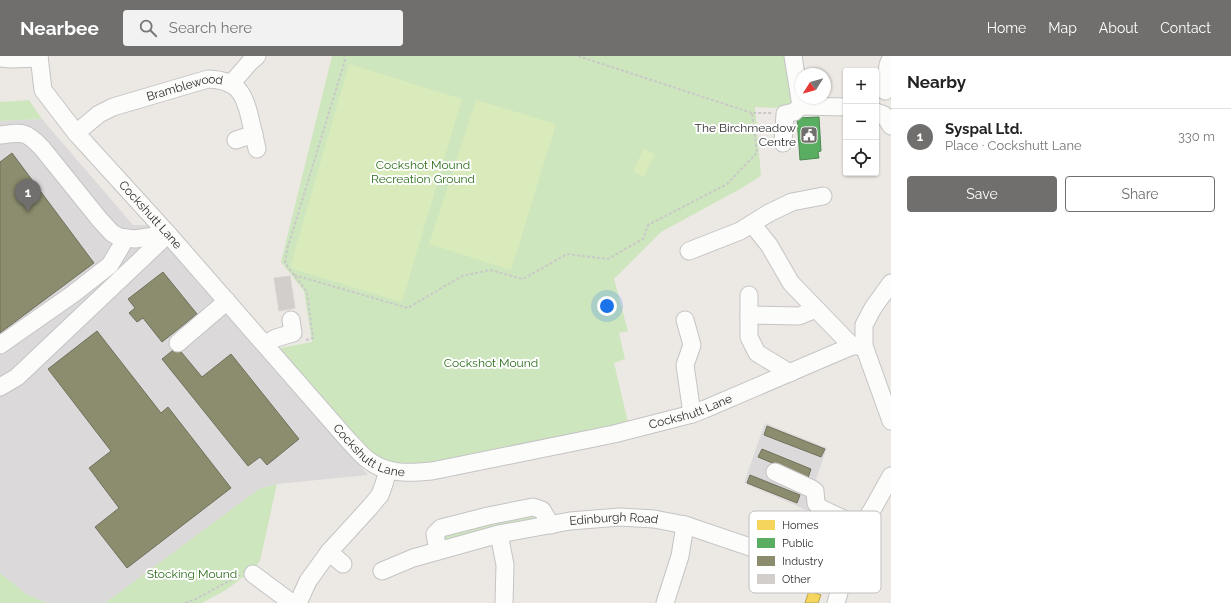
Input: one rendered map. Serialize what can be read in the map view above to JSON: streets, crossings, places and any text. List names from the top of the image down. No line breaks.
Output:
{"streets":{"street":["Bramblewood","Cockshutt Lane","Edinburgh Road"]},"crossings":[["Bramblewood","Cockshutt Lane"]],"parks":["Cockshot Mound Recreation Ground","Cockshot Mound","Stocking Mound"],"places":{"public building":["The Birchmeadow Centre"]},"legend":["Homes","Public","Industry","Other"],"north":"bottom left","page":{"header":"Nearbee","search":"Search here","nav":["Home","Map","About","Contact"],"heading":"Nearby","map_buttons":["+","−"],"list":[{"mark":"1","name":"Syspal Ltd.","note":"Place · Cockshutt Lane","value":"330 m"}],"buttons":["Save","Share"],"pins":"1"}}
